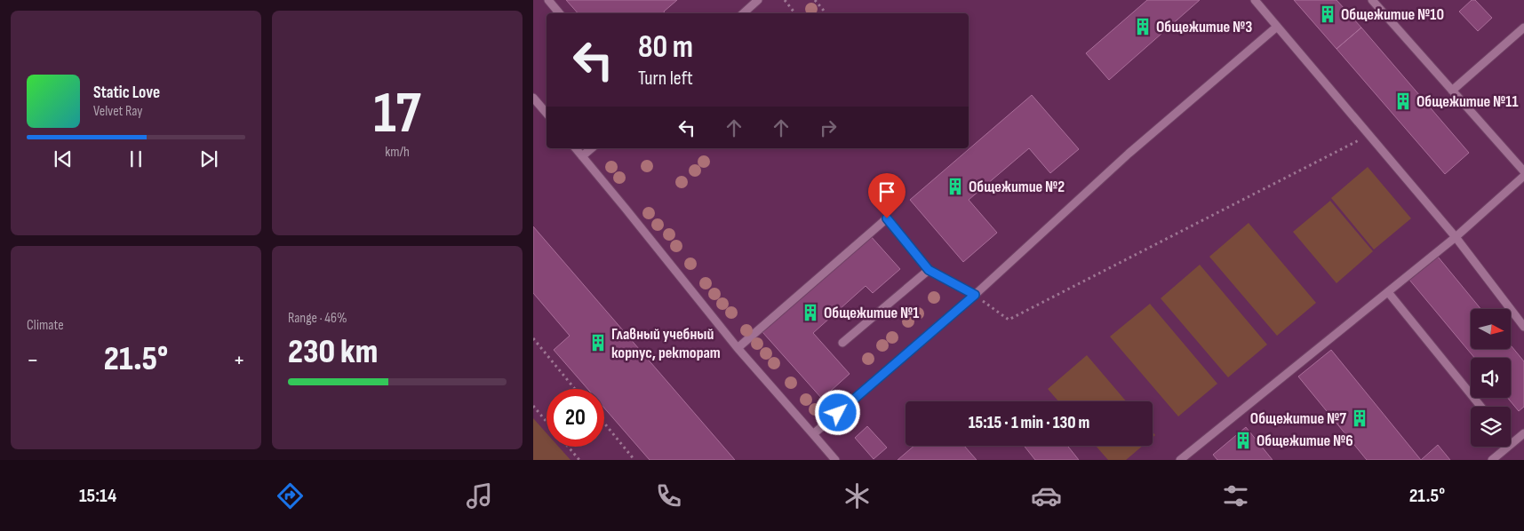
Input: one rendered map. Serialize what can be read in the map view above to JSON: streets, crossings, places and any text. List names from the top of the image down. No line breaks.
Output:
{"places":{"building":["Общежитие №10","Общежитие №3","Общежитие №11","Общежитие №2","Общежитие №1","Главный учебный корпус, ректорат","Общежитие №7","Общежитие №6"]},"north":"right","page":{"tile":[["17","km/h"],"Climate",["Range · 46%","230 km"]],"turn":["80 m","Turn left"],"song":["Static Love","Velvet Ray"],"heat":["−","21.5°","+"],"limit":"20","trip":"15:15 · 1 min · 130 m","tabs":["15:14","21.5°"]}}
